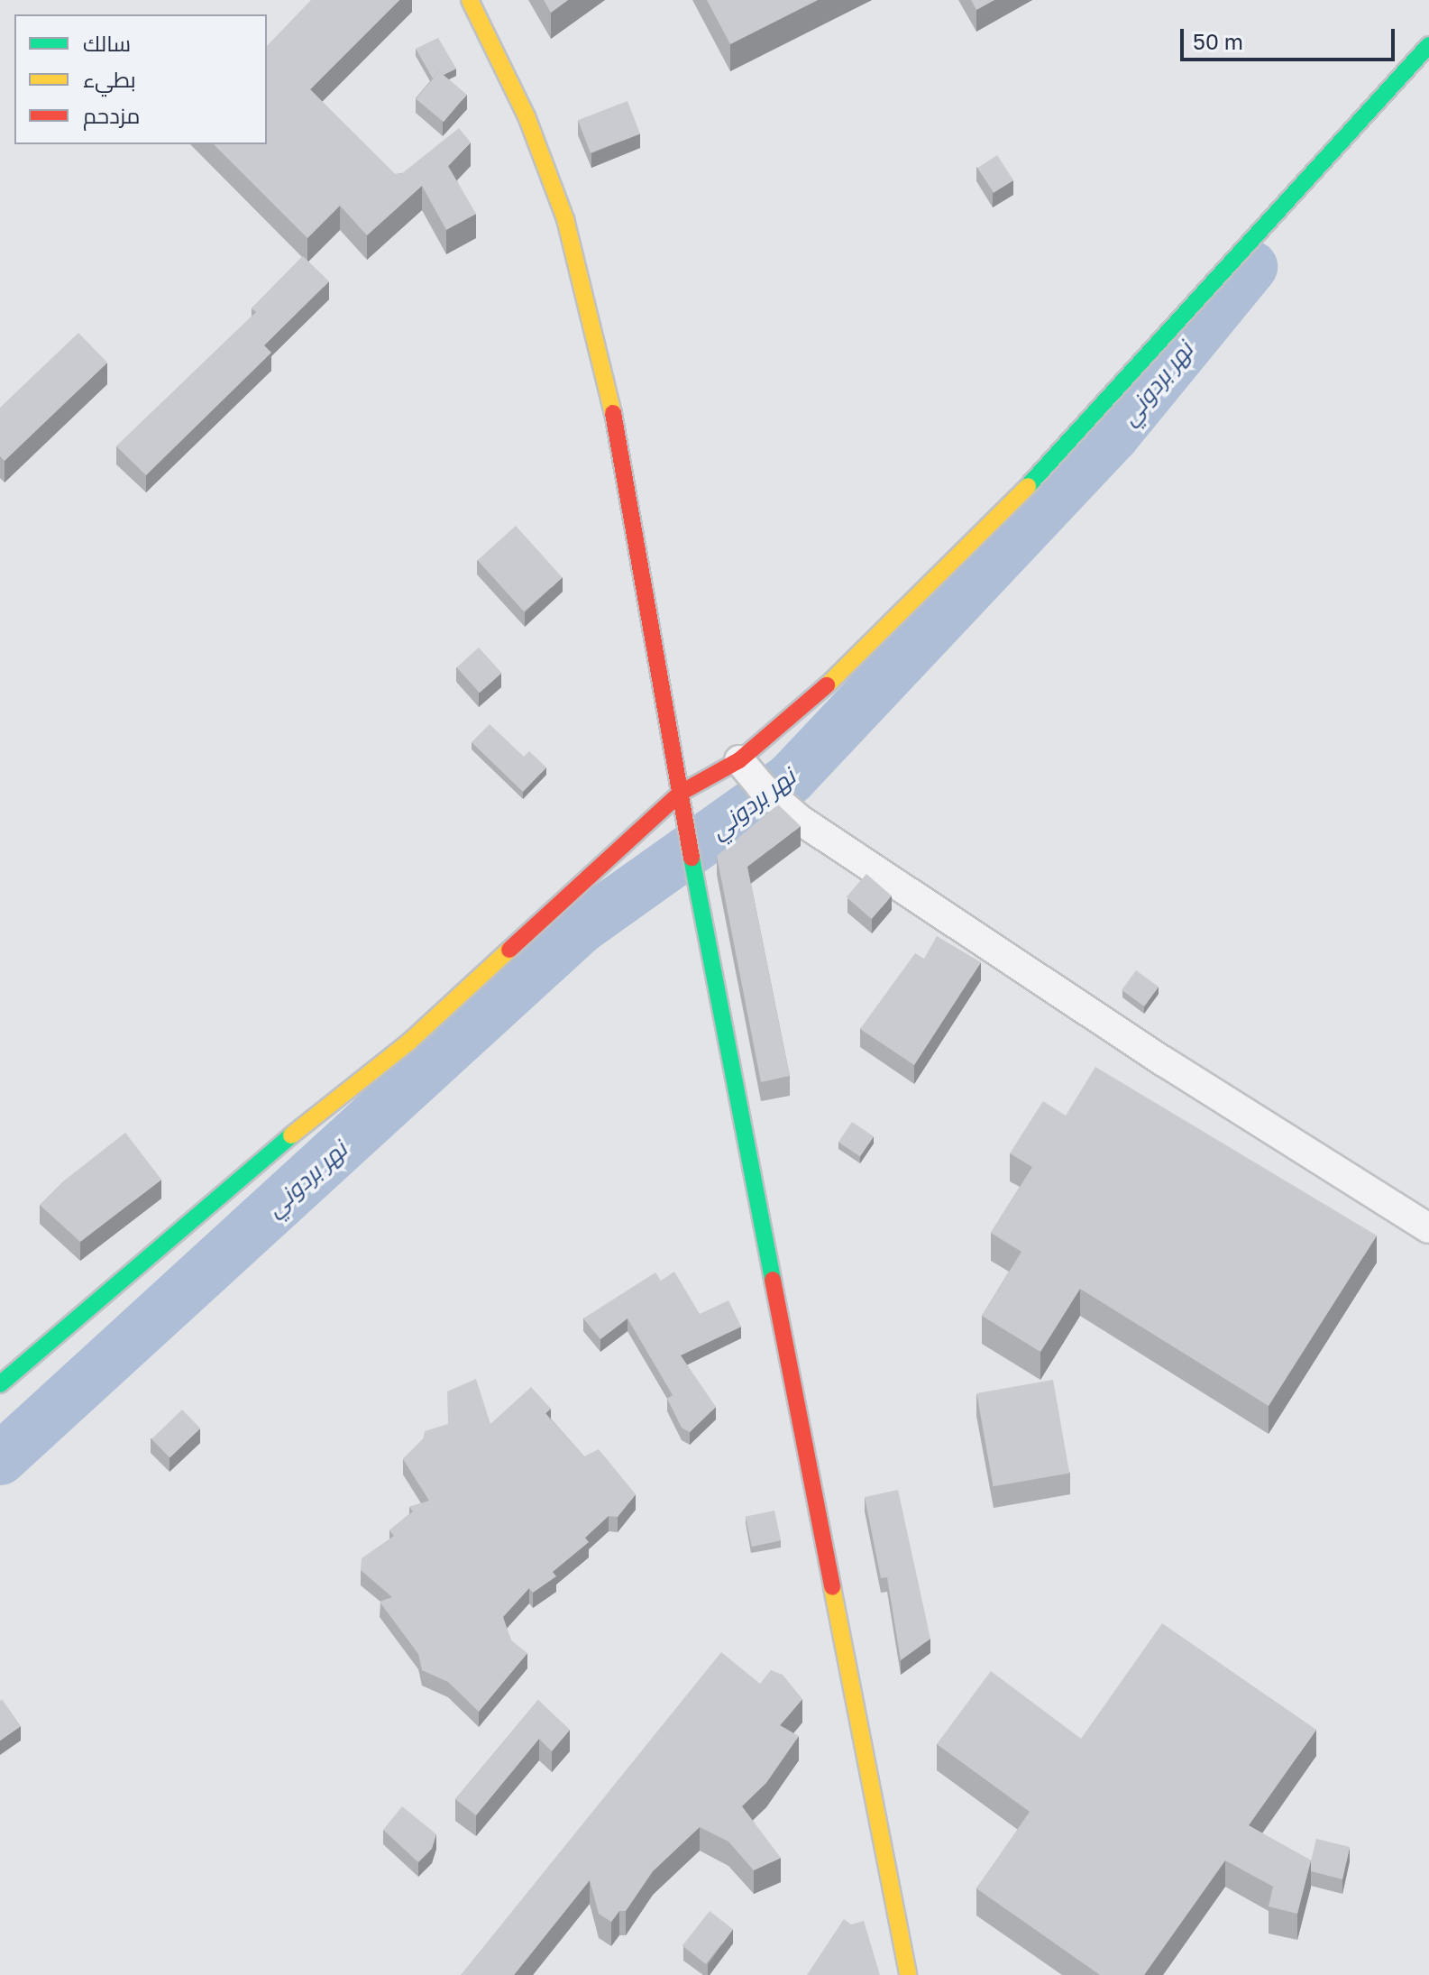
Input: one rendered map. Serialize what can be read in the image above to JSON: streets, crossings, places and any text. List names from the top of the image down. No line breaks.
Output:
{"water":["نهر بردوني"],"legend":["سالك","بطيء","مزدحم"],"scale_bar":"50 m"}
